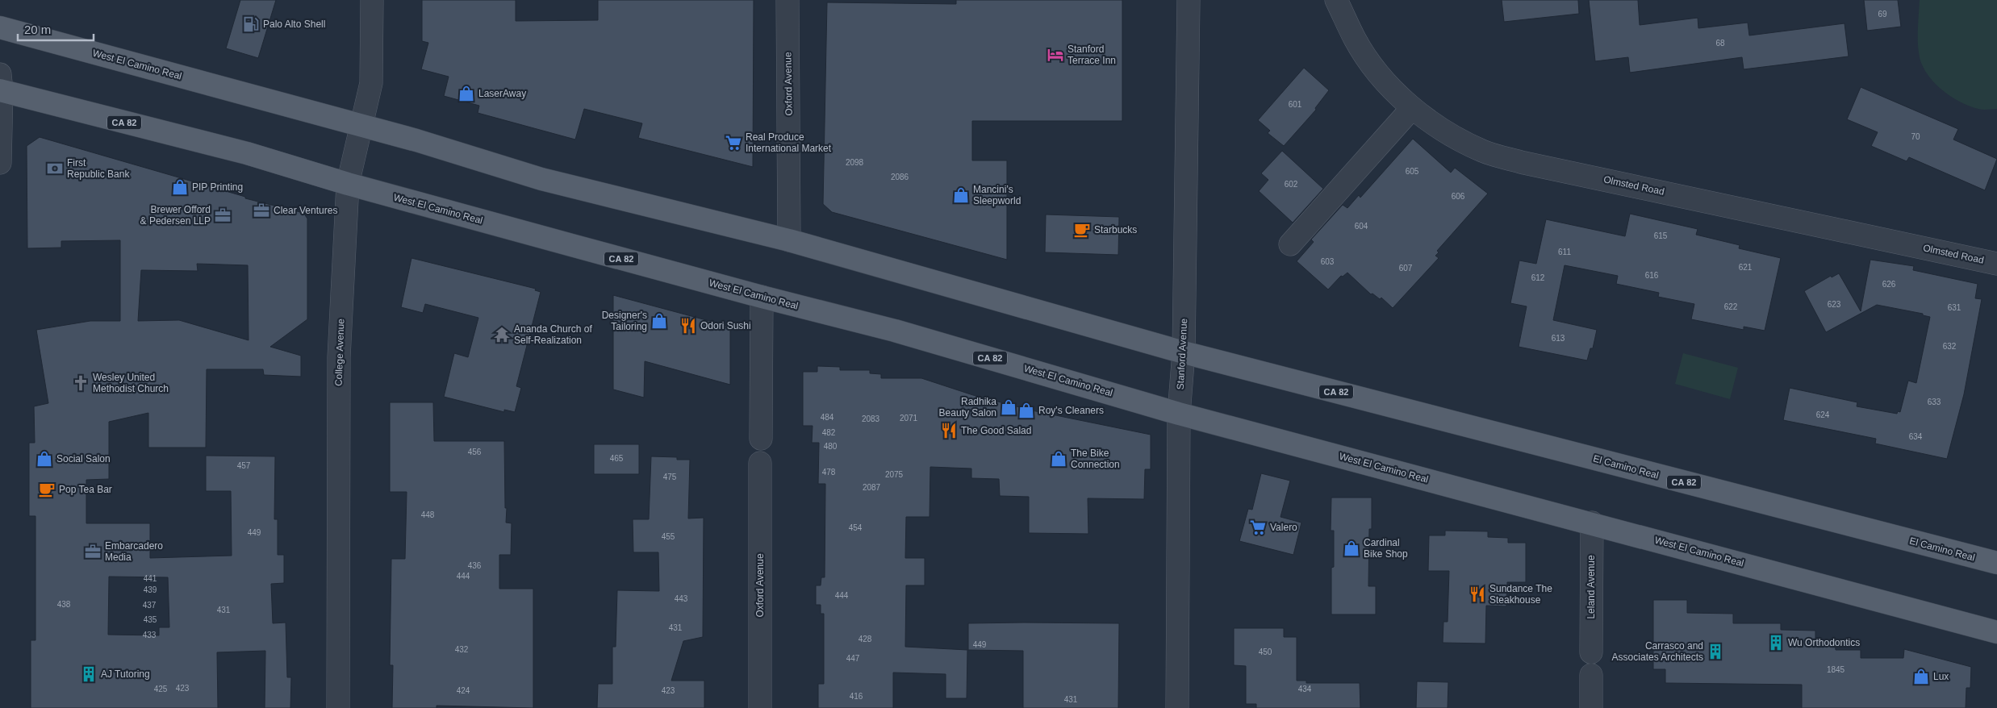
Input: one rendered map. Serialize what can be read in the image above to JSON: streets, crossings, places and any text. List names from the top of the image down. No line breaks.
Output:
{"streets":{"main road":["West El Camino Real","CA 82","El Camino Real"],"street":["Oxford Avenue","Olmsted Road","College Avenue","Stanford Avenue","Leland Avenue"]},"crossings":[["West El Camino Real","Oxford Avenue"],["West El Camino Real","College Avenue"],["West El Camino Real","Stanford Avenue"],["West El Camino Real","El Camino Real"],["West El Camino Real","Leland Avenue"]],"places":{"fuel station":["Palo Alto Shell"],"hotel":["Stanford Terrace Inn"],"shop":["LaserAway","PIP Printing","Mancini’s Sleepworld","Designer's Tailoring","Radhika Beauty Salon","Roy's Cleaners","Social Salon","The Bike Connection","Cardinal Bike Shop","Lux"],"supermarket":["Real Produce International Market","Valero"],"bank":["First Republic Bank"],"office":["Clear Ventures","Brewer Offord & Pedersen LLP","Embarcadero Media"],"cafe":["Starbucks","Pop Tea Bar"],"restaurant":["Odori Sushi","The Good Salad","Sundance The Steakhouse"],"temple":["Ananda Church of Self-Realization"],"church":["Wesley United Methodist Church"],"building":["Wu Orthodontics","Carrasco and Associates Architects","AJ Tutoring"]},"house_numbers":["69","68","601","70","2098","605","2086","602","606","604","615","611","603","621","607","616","612","626","623","622","631","613","632","633","624","484","2071","2083","482","634","480","456","465","457","478","2075","475","2087","448","454","449","455","436","444","441","439","444","443","438","437","431","435","431","433","428","449","432","450","447","1845","423","425","434","424","423","416","431"],"scale_bar":"20 m"}
